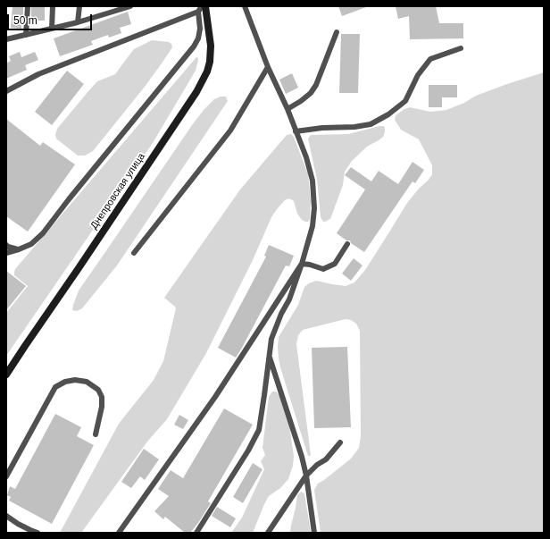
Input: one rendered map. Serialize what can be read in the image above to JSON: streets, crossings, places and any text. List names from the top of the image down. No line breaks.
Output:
{"streets":{"main road":["Днепровская улица"]},"scale_bar":"50 m"}
